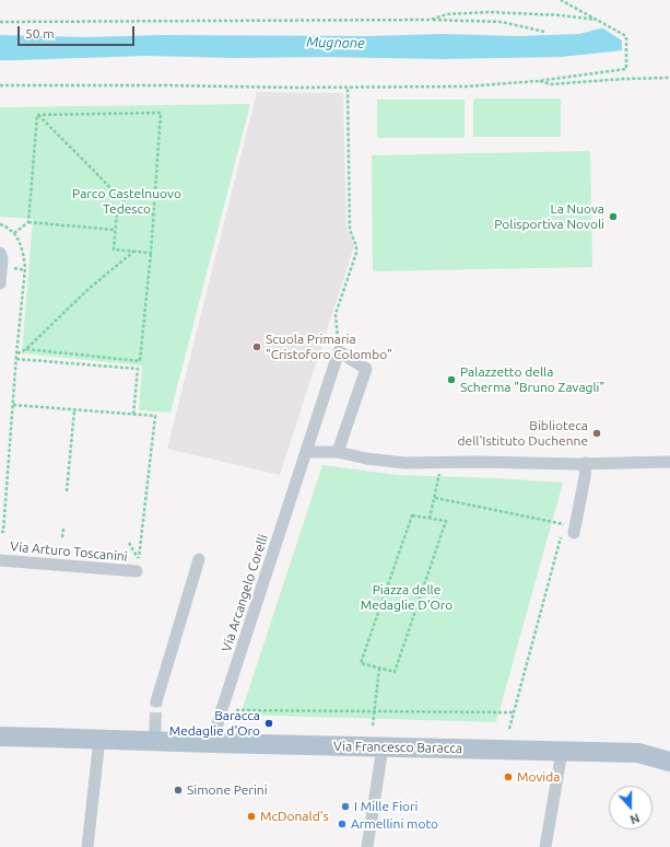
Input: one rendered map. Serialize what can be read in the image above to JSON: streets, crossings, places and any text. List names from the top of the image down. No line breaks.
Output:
{"streets":{"main road":["Via Francesco Baracca"],"street":["Via Arturo Toscanini","Via Arcangelo Corelli"]},"crossings":[["Via Arcangelo Corelli","Via Francesco Baracca"]],"water":["Mugnone"],"parks":["Parco Castelnuovo Tedesco","Piazza delle Medaglie D'Oro"],"places":["La Nuova Polisportiva Novoli","Scuola Primaria \"Cristoforo Colombo\"","Palazzetto della Scherma \"Bruno Zavagli\"","Biblioteca dell'Istituto Duchenne","Baracca Medaglie d'Oro","Movida","Simone Perini","I Mille Fiori","McDonald's","Armellini moto"],"scale_bar":"50 m","north":"bottom"}
